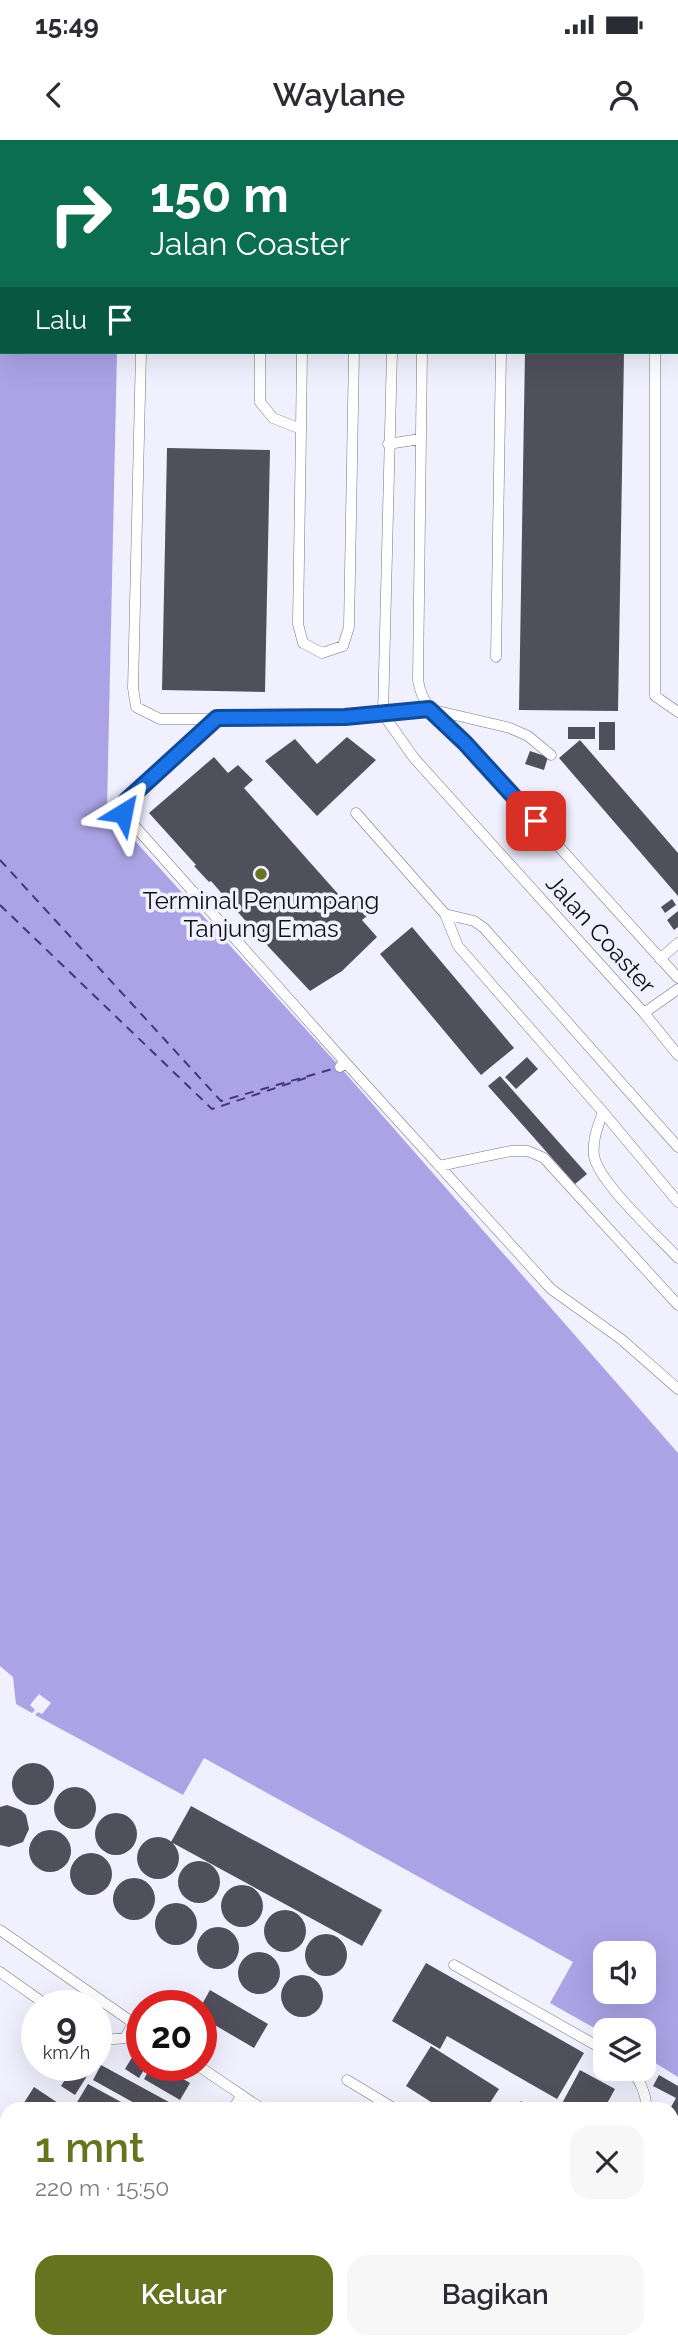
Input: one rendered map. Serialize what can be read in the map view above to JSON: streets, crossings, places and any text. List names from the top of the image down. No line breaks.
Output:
{"streets":{"lane":["Jalan Coaster"]},"places":["Terminal Penumpang Tanjung Emas"],"page":{"status":"15:49","header":"Waylane","turn":["150 m","Jalan Coaster"],"then":"Lalu","speed":"9 km/h","limit":"20","heading":["1 mnt","220 m · 15:50"],"buttons":["Keluar","Bagikan"]}}
